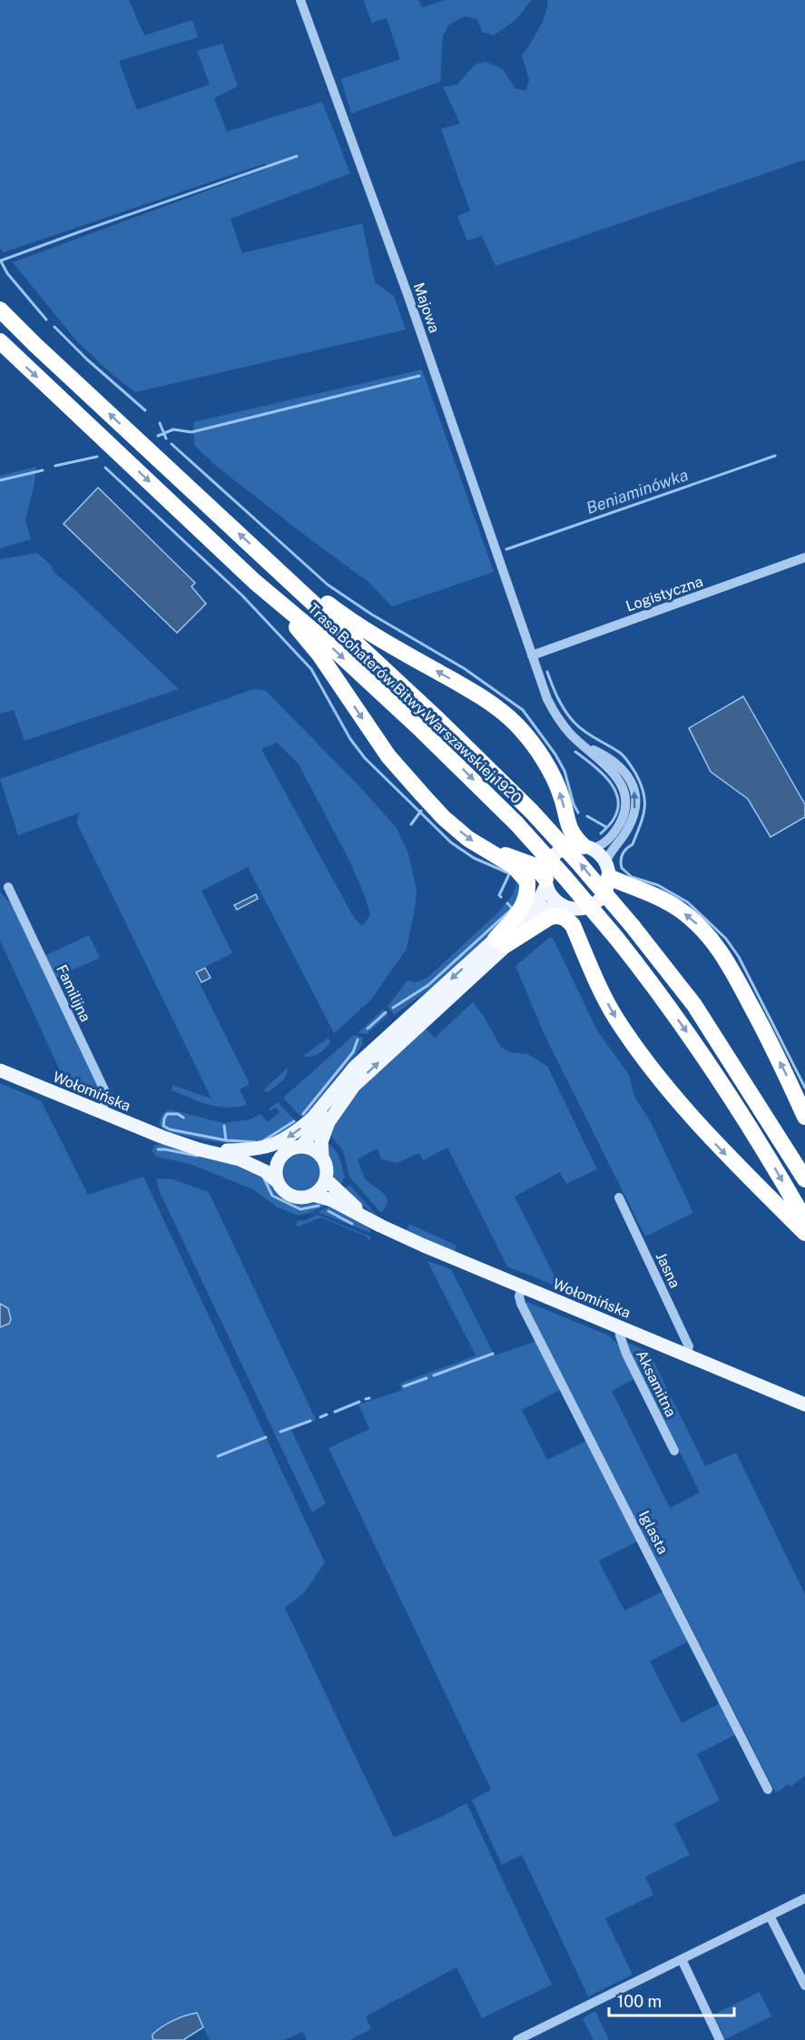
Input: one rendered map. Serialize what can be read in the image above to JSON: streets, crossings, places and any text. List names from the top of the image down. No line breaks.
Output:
{"streets":{"highway":["Trasa Bohaterów Bitwy Warszawskiej 1920"],"main road":["Wołomińska"],"street":["Majowa","Logistyczna","Familijna","Jasna","Aksamitna","Iglasta"]},"crossings":[["Majowa","Logistyczna"],["Familijna","Wołomińska"],["Wołomińska","Jasna"],["Wołomińska","Aksamitna"],["Wołomińska","Iglasta"]],"water":["Beniaminówka"],"scale_bar":"100 m"}
